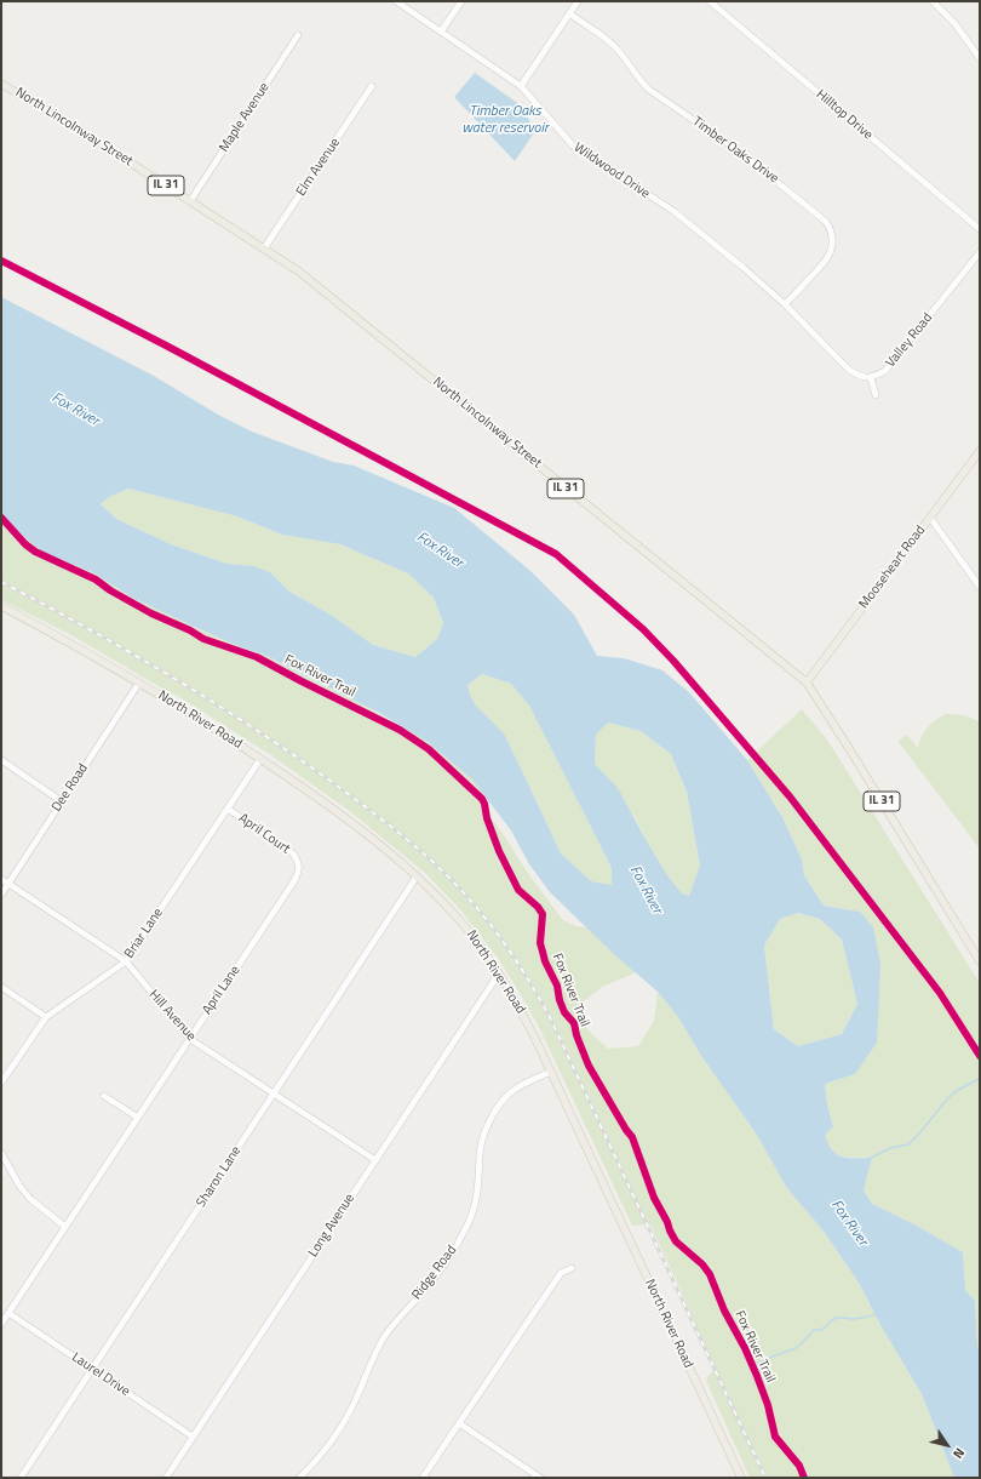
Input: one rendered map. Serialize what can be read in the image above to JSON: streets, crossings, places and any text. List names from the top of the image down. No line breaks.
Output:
{"streets":{"main road":["North Lincolnway Street","IL 31","Mooseheart Road","North River Road"],"street":["Hilltop Drive","Maple Avenue","Timber Oaks Drive","Elm Avenue","Wildwood Drive","Valley Road","Dee Road","April Court","Briar Lane","April Lane","Hill Avenue","Sharon Lane","Long Avenue","Ridge Road","Laurel Drive"],"cycle path":["Fox River Trail"]},"crossings":[["Maple Avenue","North Lincolnway Street"],["North Lincolnway Street","Elm Avenue"],["North Lincolnway Street","Mooseheart Road"],["Timber Oaks Drive","Wildwood Drive"],["Wildwood Drive","Valley Road"],["North River Road","Dee Road"],["North River Road","Briar Lane"],["North River Road","Sharon Lane"],["North River Road","Long Avenue"],["North River Road","Ridge Road"],["Dee Road","Hill Avenue"],["April Court","Briar Lane"],["April Court","April Lane"],["Briar Lane","Hill Avenue"],["April Lane","Hill Avenue"],["April Lane","Laurel Drive"],["Hill Avenue","Sharon Lane"],["Hill Avenue","Long Avenue"],["Sharon Lane","Laurel Drive"],["Long Avenue","Laurel Drive"]],"water":["Timber Oaks water reservoir","Fox River"],"north":"bottom right"}
